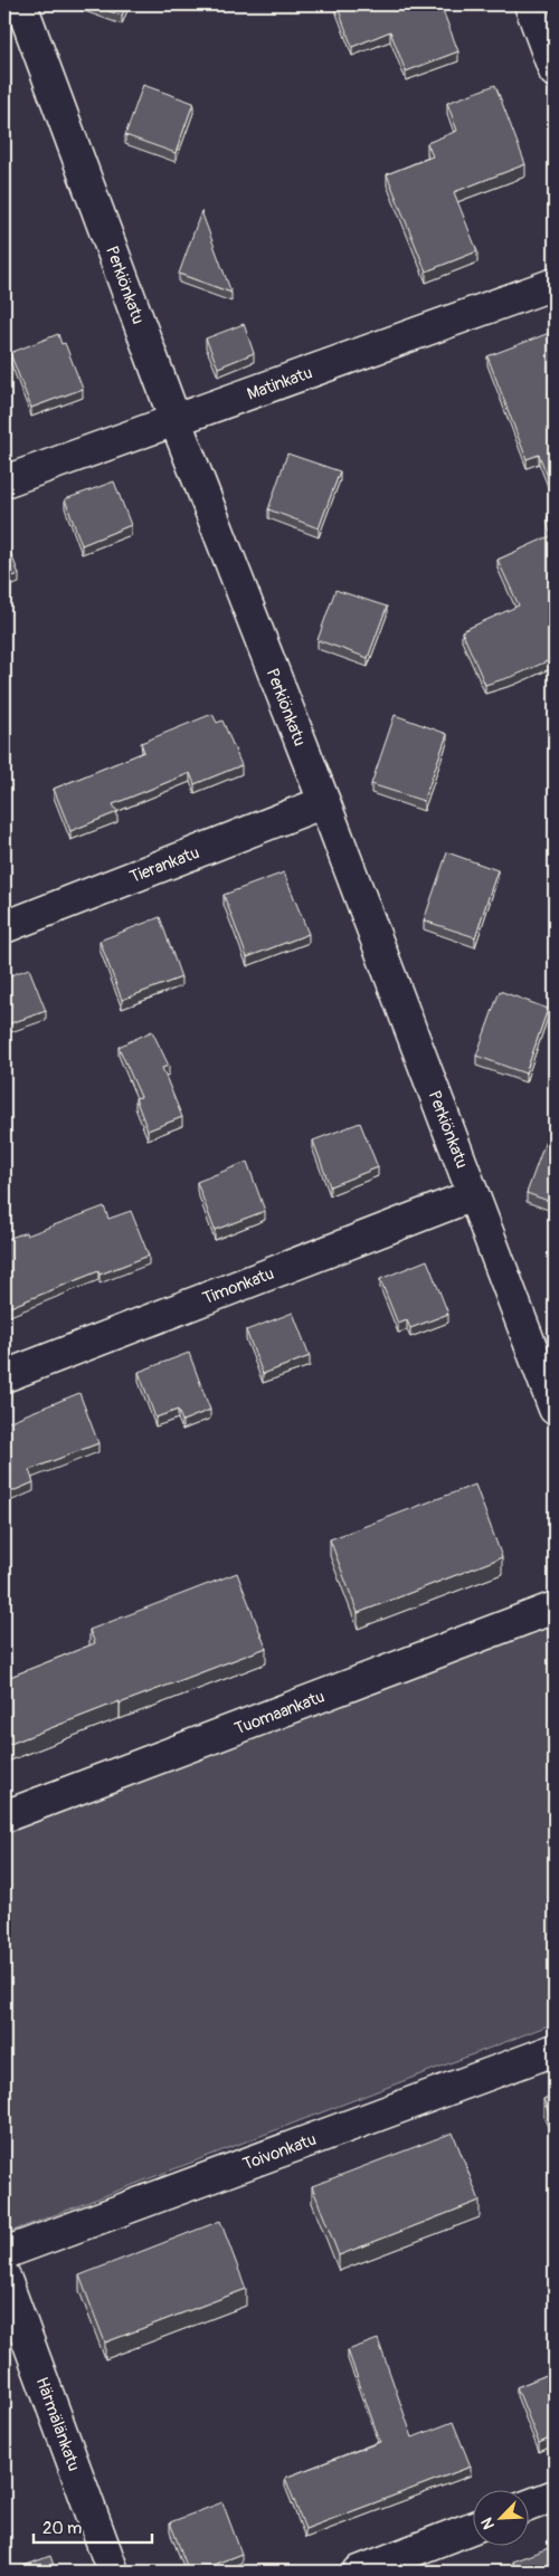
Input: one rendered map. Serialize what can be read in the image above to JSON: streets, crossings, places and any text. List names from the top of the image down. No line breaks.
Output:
{"streets":{"street":["Perkiönkatu","Matinkatu","Tierankatu","Timonkatu","Tuomaankatu","Toivonkatu","Härmälänkatu"]},"crossings":[["Perkiönkatu","Matinkatu"],["Perkiönkatu","Tierankatu"],["Perkiönkatu","Timonkatu"]],"scale_bar":"20 m","north":"bottom left"}
